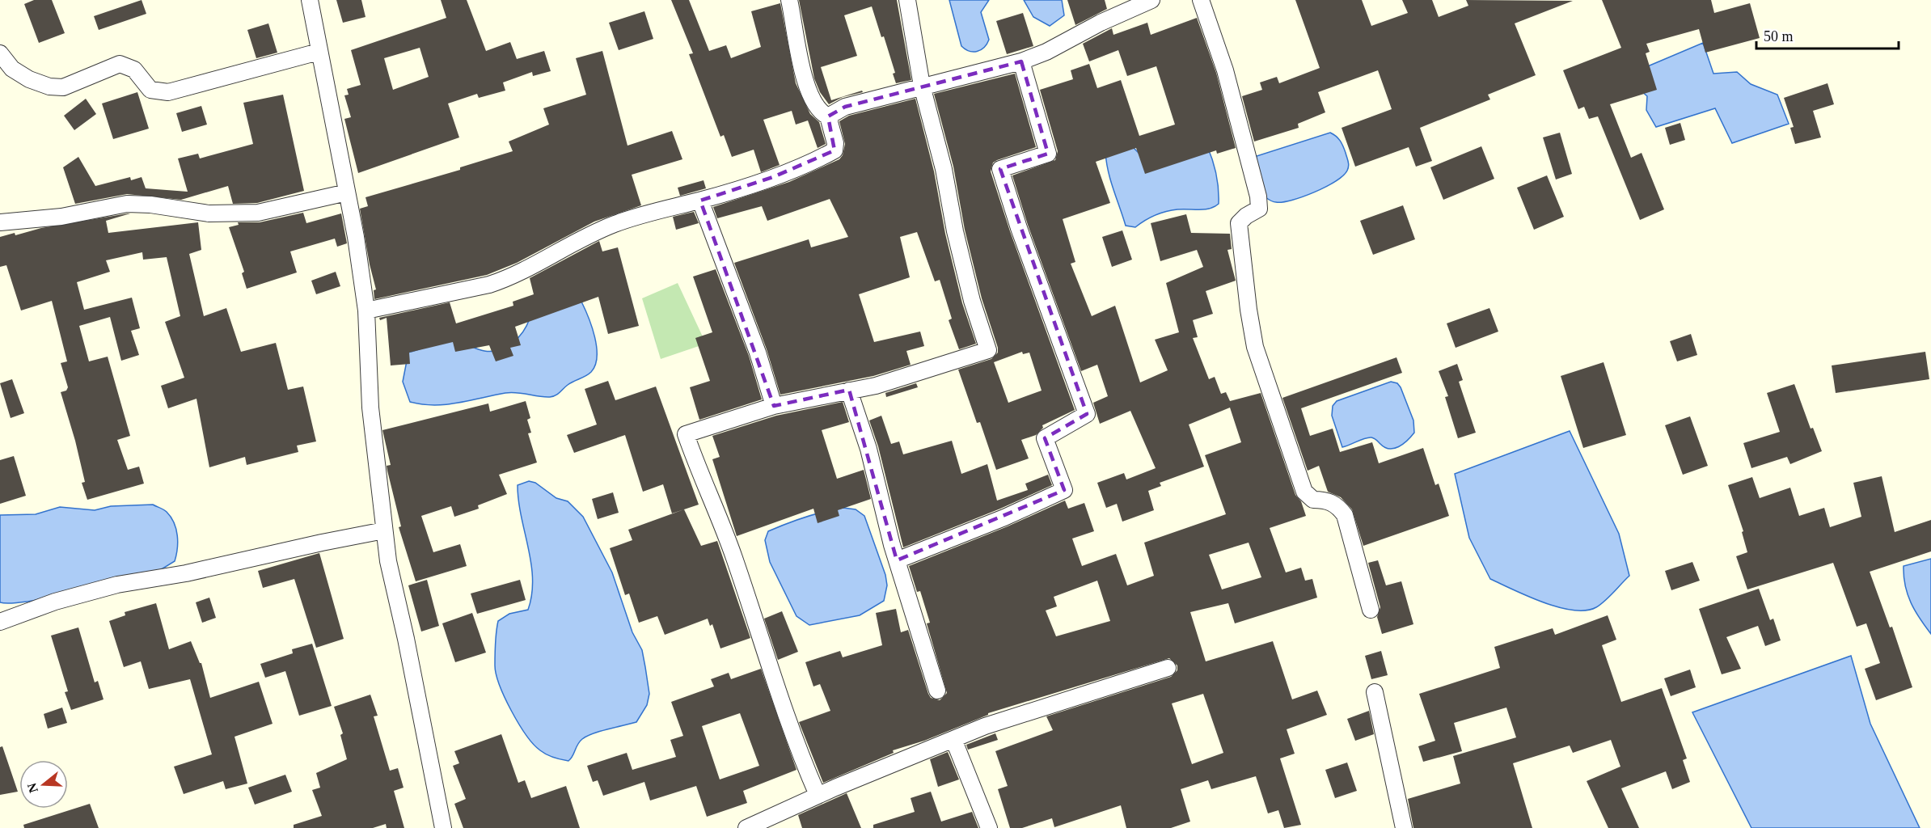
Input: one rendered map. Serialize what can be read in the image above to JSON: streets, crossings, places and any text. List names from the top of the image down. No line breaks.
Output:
{"scale_bar":"50 m","north":"left"}
